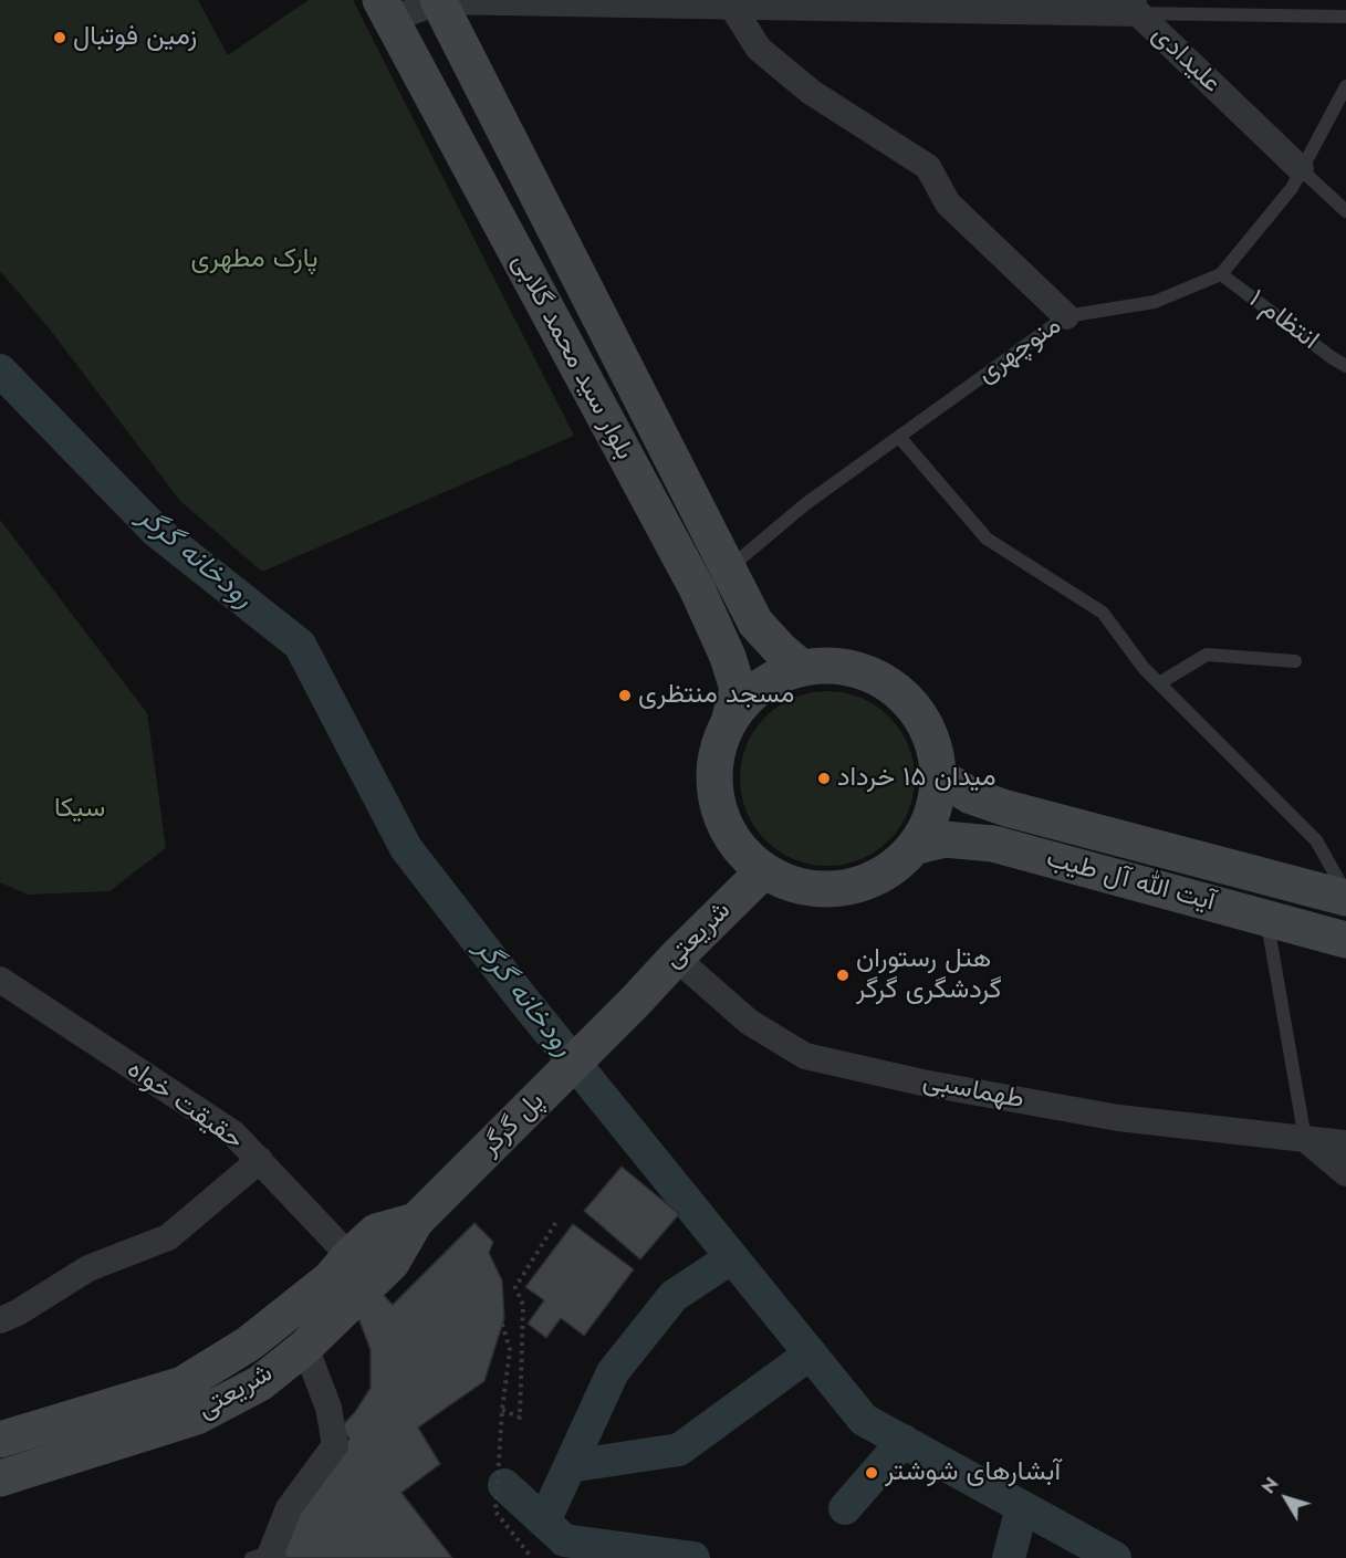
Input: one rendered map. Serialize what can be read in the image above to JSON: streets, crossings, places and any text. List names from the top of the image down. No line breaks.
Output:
{"streets":{"main road":["بلوار سید محمد گلابی","آیت الله آل طیب","شریعتی","پل گرگر"],"street":["علیدادی","طهماسبی","حقیقت خواه"],"lane":["انتظام ۱","منوچهری"]},"crossings":[["علیدادی","منوچهری"],["علیدادی","بلوار سید محمد گلابی"],["انتظام ۱","منوچهری"],["منوچهری","بلوار سید محمد گلابی"],["بلوار سید محمد گلابی","آیت الله آل طیب"],["بلوار سید محمد گلابی","شریعتی"],["آیت الله آل طیب","شریعتی"],["شریعتی","طهماسبی"],["شریعتی","حقیقت خواه"],["شریعتی","پل گرگر"]],"water":["رودخانه گرگر"],"parks":["پارک مطهری","سیکا"],"places":["زمین فوتبال","مسجد منتظری","میدان ۱۵ خرداد","هتل رستوران گردشگری گرگر","آبشارهای شوشتر"],"north":"top left"}
